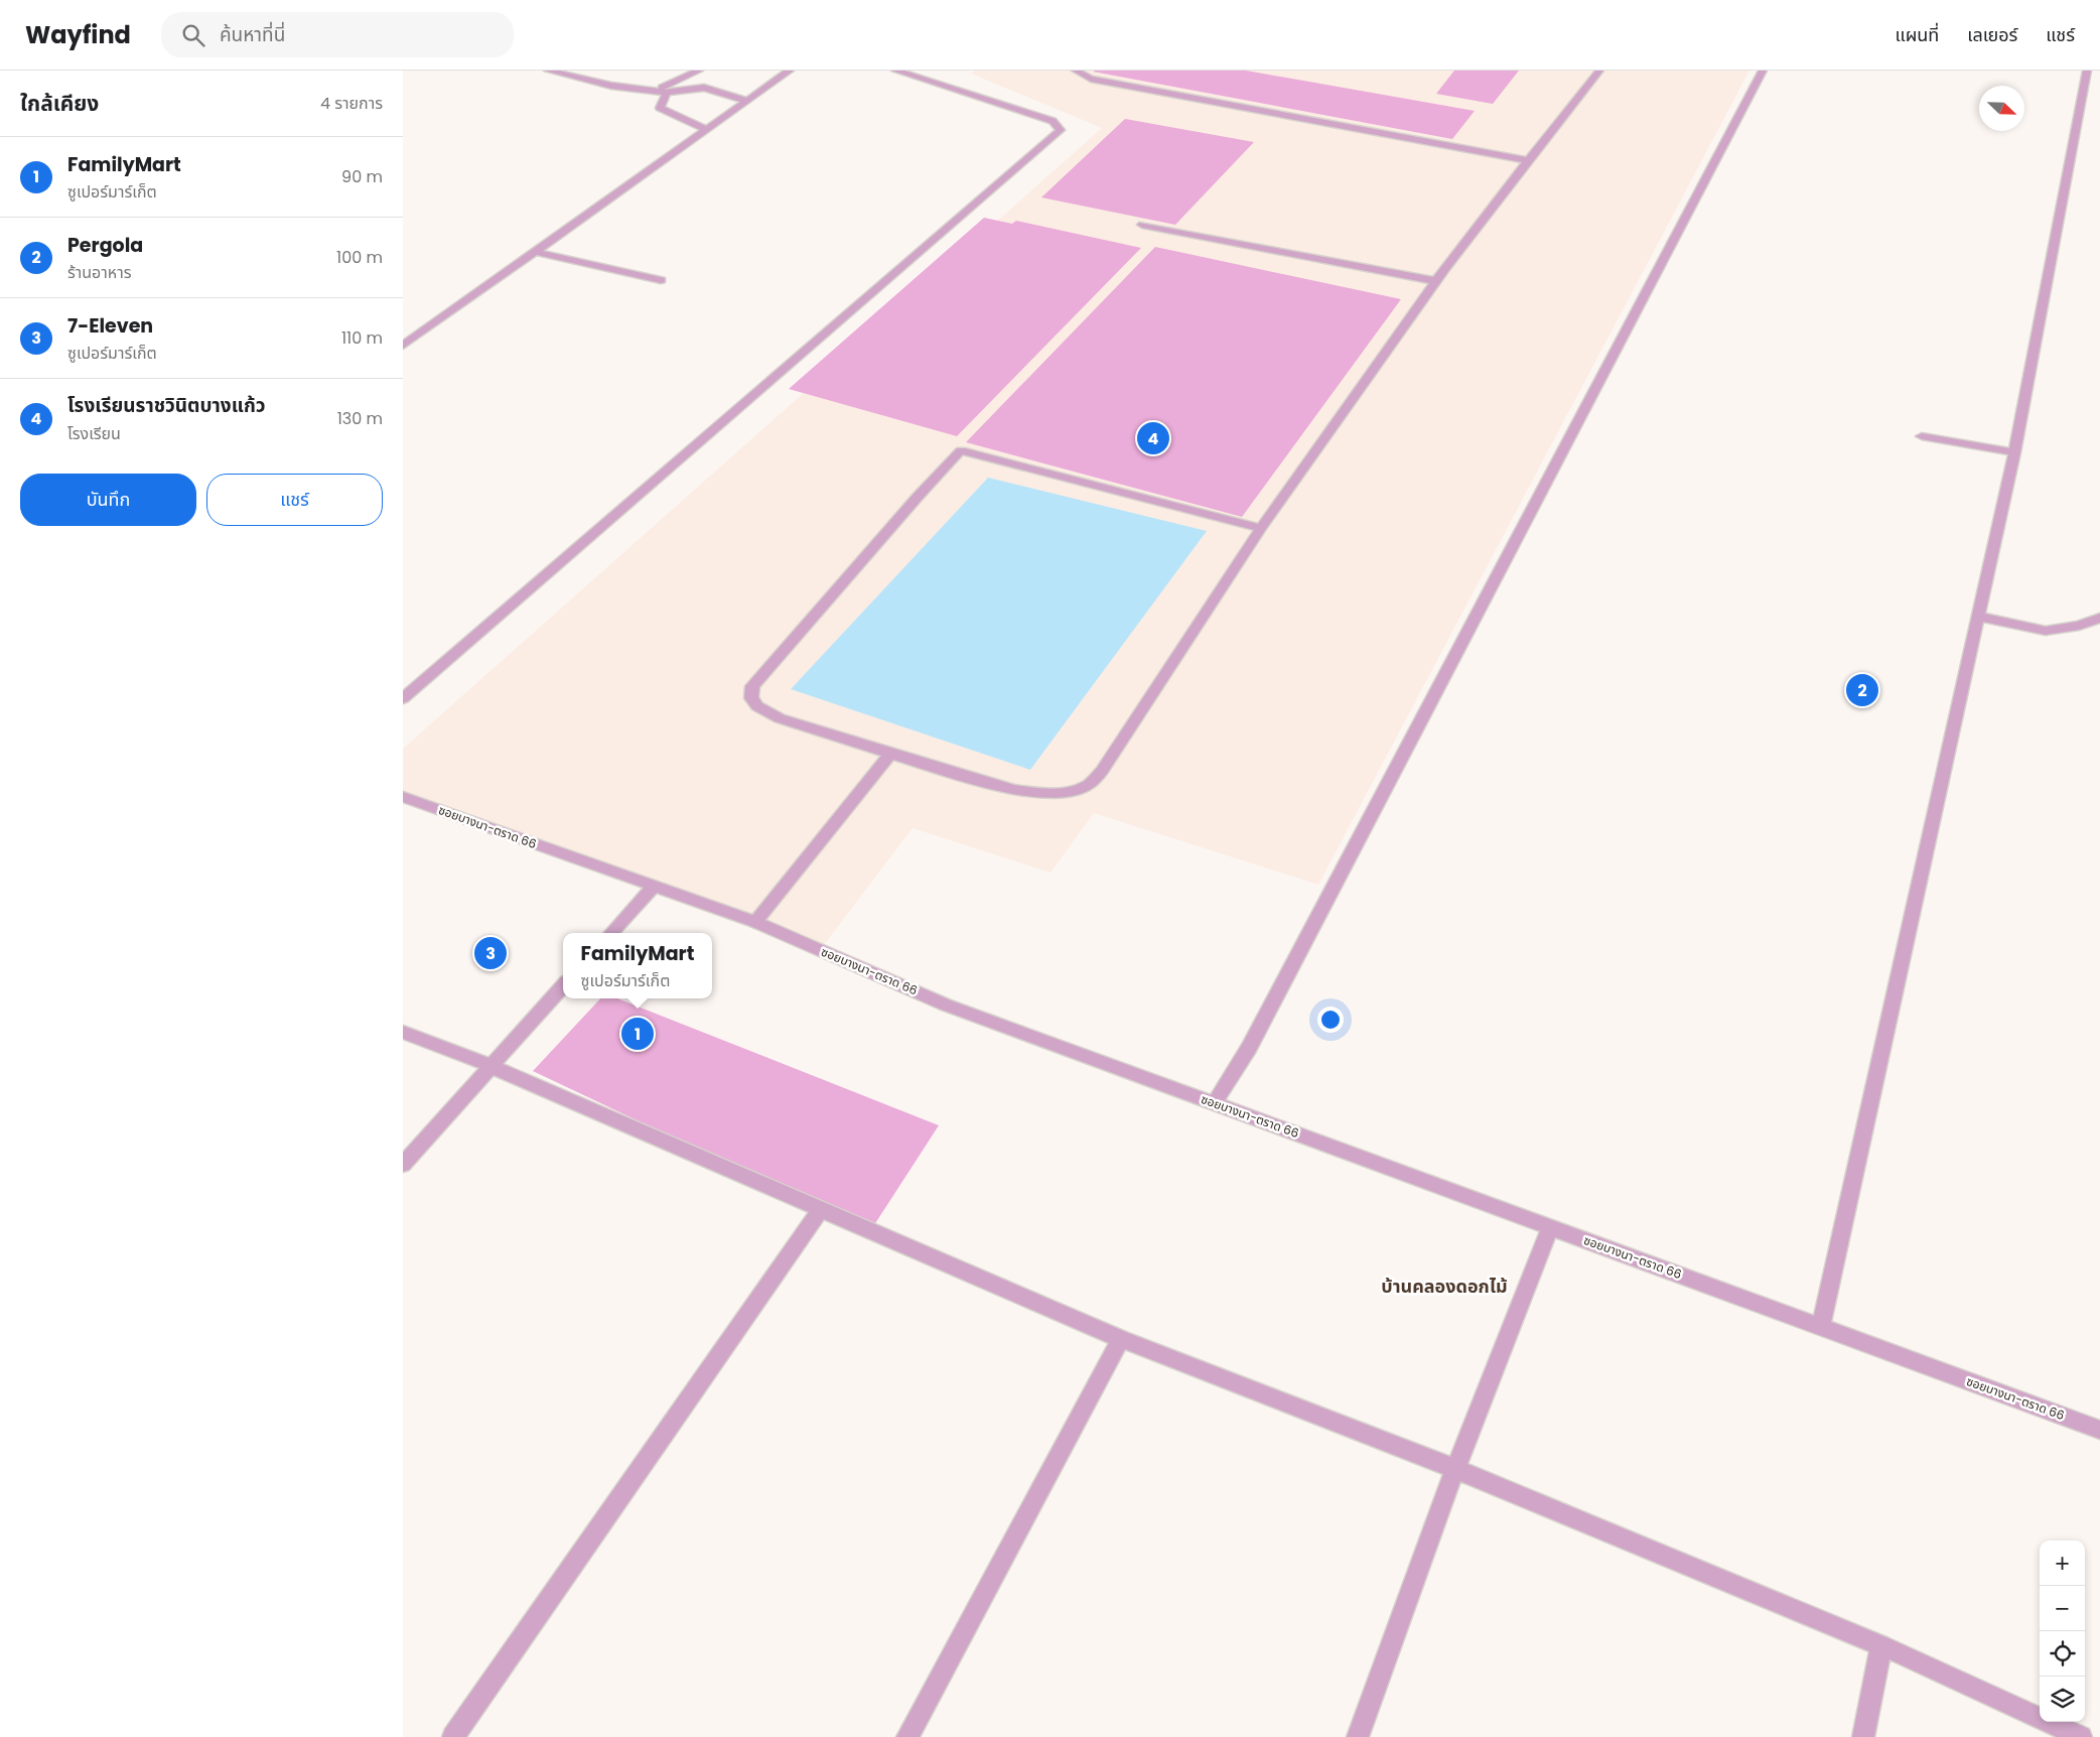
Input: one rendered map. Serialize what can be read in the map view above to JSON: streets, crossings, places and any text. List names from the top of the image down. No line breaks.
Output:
{"streets":{"street":["ซอยบางนา-ตราด 66"]},"districts":["บ้านคลองดอกไม้"],"north":"bottom right","page":{"header":"Wayfind","search":"ค้นหาที่นี่","nav":["แผนที่","เลเยอร์","แชร์"],"heading":["ใกล้เคียง","4 รายการ"],"list":[{"mark":"1","name":"FamilyMart","note":"ซูเปอร์มาร์เก็ต","value":"90 m"},{"mark":"2","name":"Pergola","note":"ร้านอาหาร","value":"100 m"},{"mark":"3","name":"7-Eleven","note":"ซูเปอร์มาร์เก็ต","value":"110 m"},{"mark":"4","name":"โรงเรียนราชวินิตบางแก้ว","note":"โรงเรียน","value":"130 m"}],"pins":["4","2","3","1"],"buttons":["บันทึก","แชร์"],"popup":["FamilyMart","ซูเปอร์มาร์เก็ต"],"map_buttons":["+","−"]}}
